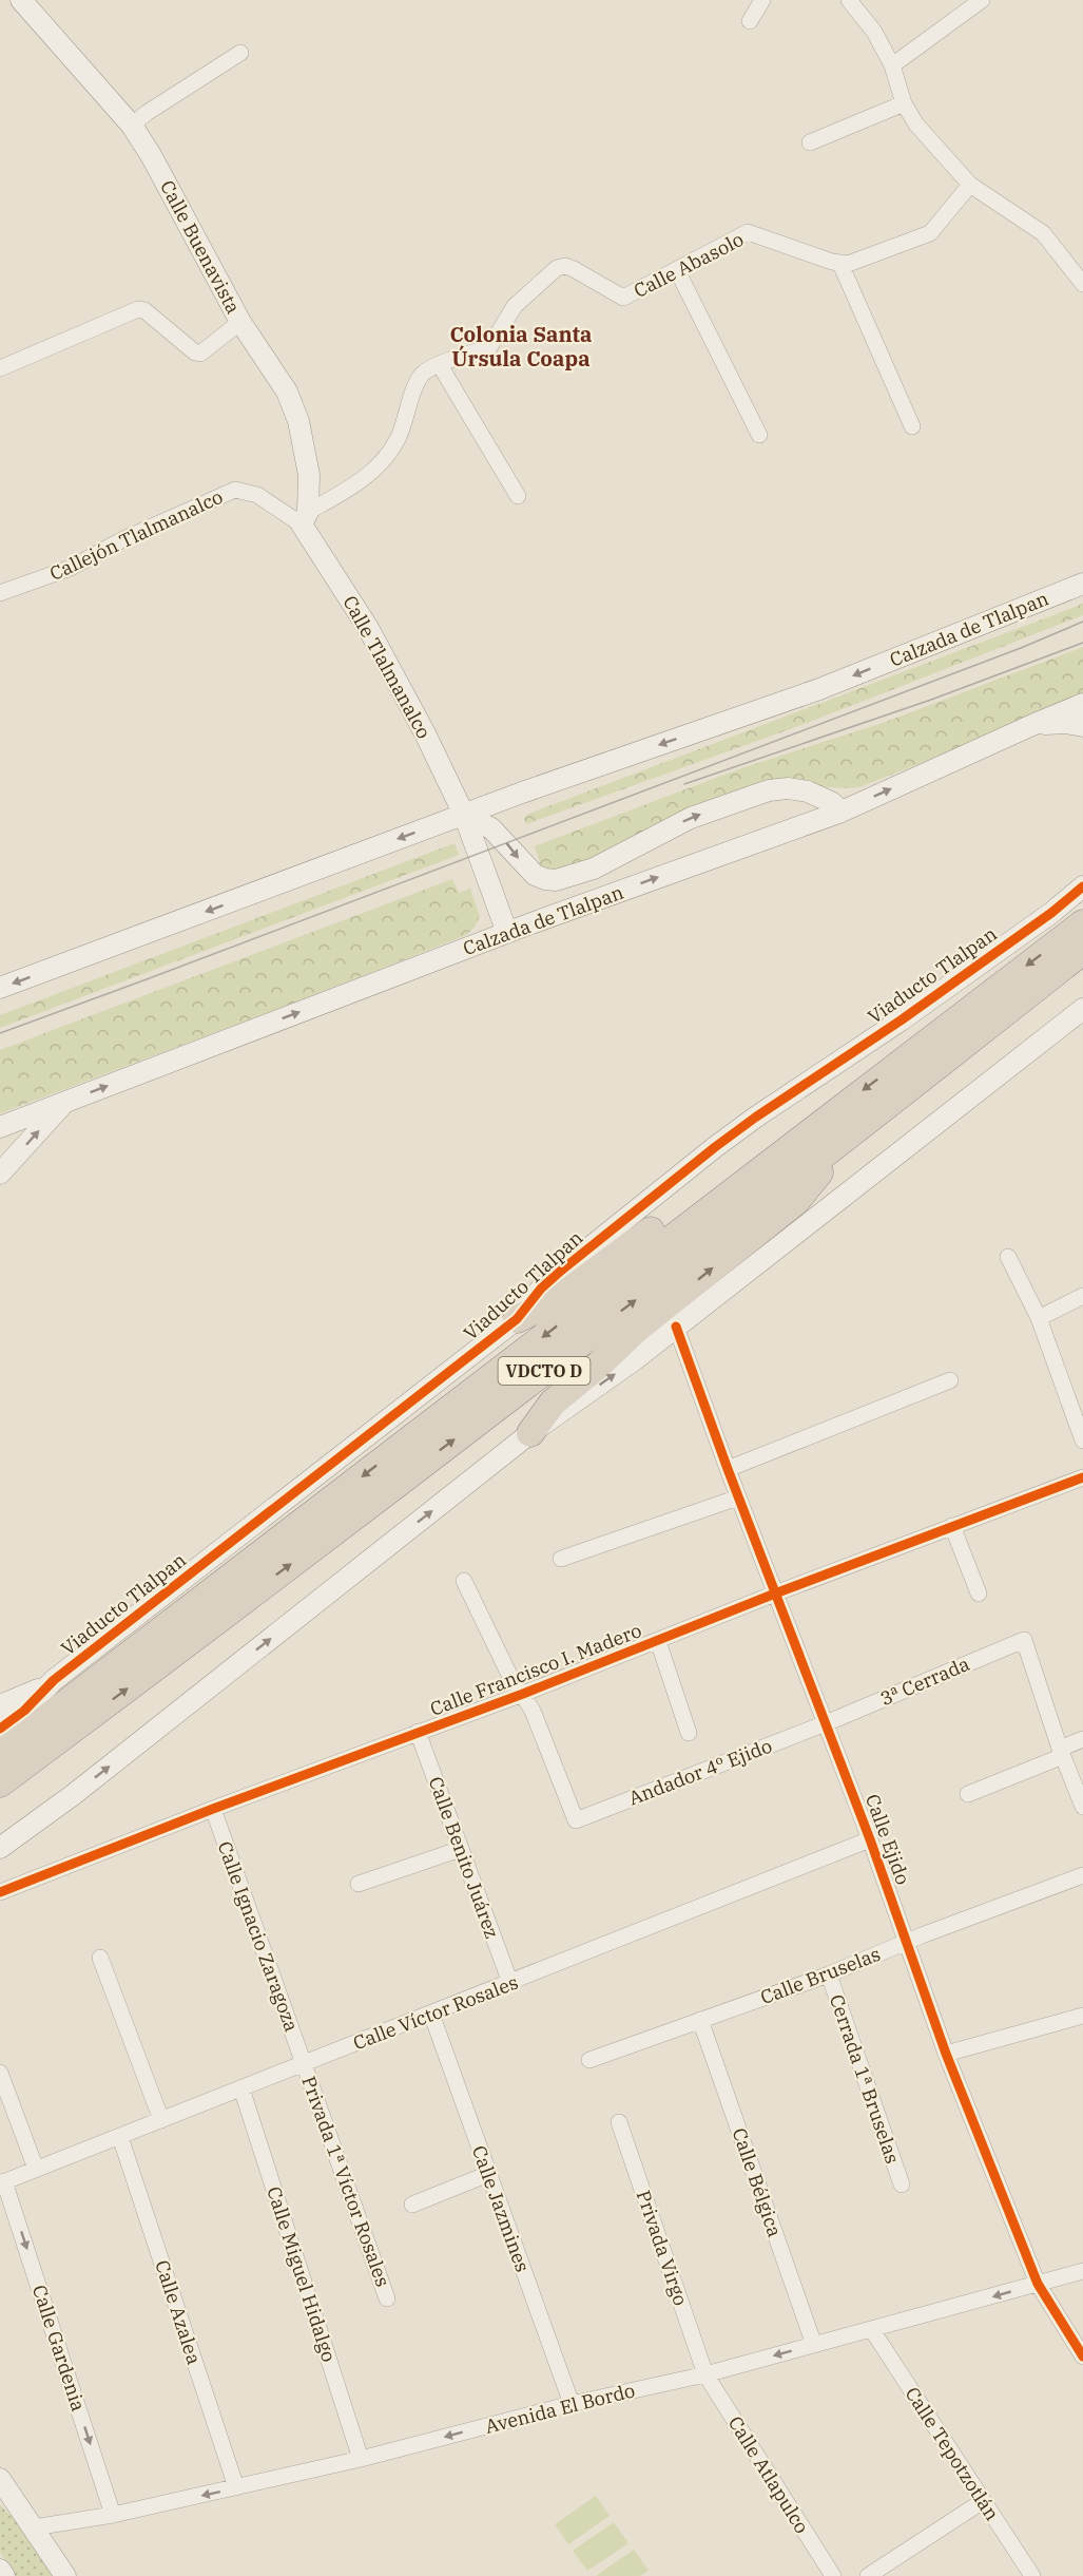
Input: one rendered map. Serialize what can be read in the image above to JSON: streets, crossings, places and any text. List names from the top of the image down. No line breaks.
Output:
{"streets":{"highway":["VDCTO D"],"main road":["Calle Buenavista","Calzada de Tlalpan","Calle Tlalmanalco","Viaducto Tlalpan"],"street":["Calle Abasolo","Callejón Tlalmanalco","Calle Francisco I. Madero","3ª Cerrada","Andador 4º Ejido","Calle Ejido","Calle Benito Juárez","Calle Ignacio Zaragoza","Calle Bruselas","Calle Víctor Rosales","Cerrada 1ª Bruselas","Privada 1ª Víctor Rosales","Calle Bélgica","Calle Jazmines","Privada Virgo","Calle Miguel Hidalgo","Calle Azalea","Calle Gardenia","Avenida El Bordo","Calle Tepotzotlán","Calle Atlapulco"]},"crossings":[["Calle Buenavista","Calle Abasolo"],["Calle Buenavista","Callejón Tlalmanalco"],["Calle Buenavista","Calle Tlalmanalco"],["Calle Abasolo","Callejón Tlalmanalco"],["Calle Abasolo","Calle Tlalmanalco"],["Callejón Tlalmanalco","Calle Tlalmanalco"],["Calzada de Tlalpan","Calle Tlalmanalco"],["Calle Francisco I. Madero","Andador 4º Ejido"],["Calle Francisco I. Madero","Calle Ejido"],["Calle Francisco I. Madero","Calle Benito Juárez"],["Calle Francisco I. Madero","Calle Ignacio Zaragoza"],["3ª Cerrada","Andador 4º Ejido"],["3ª Cerrada","Calle Ejido"],["Andador 4º Ejido","Calle Ejido"],["Calle Ejido","Calle Bruselas"],["Calle Ejido","Calle Víctor Rosales"],["Calle Ejido","Avenida El Bordo"],["Calle Benito Juárez","Calle Víctor Rosales"],["Calle Ignacio Zaragoza","Calle Víctor Rosales"],["Calle Ignacio Zaragoza","Privada 1ª Víctor Rosales"],["Calle Bruselas","Cerrada 1ª Bruselas"],["Calle Bruselas","Calle Bélgica"],["Calle Víctor Rosales","Privada 1ª Víctor Rosales"],["Calle Víctor Rosales","Calle Jazmines"],["Calle Víctor Rosales","Calle Miguel Hidalgo"],["Calle Víctor Rosales","Calle Azalea"],["Calle Víctor Rosales","Calle Gardenia"],["Calle Bélgica","Avenida El Bordo"],["Calle Jazmines","Avenida El Bordo"],["Privada Virgo","Avenida El Bordo"],["Privada Virgo","Calle Atlapulco"],["Calle Miguel Hidalgo","Avenida El Bordo"],["Calle Azalea","Avenida El Bordo"],["Calle Gardenia","Avenida El Bordo"],["Avenida El Bordo","Calle Tepotzotlán"],["Avenida El Bordo","Calle Atlapulco"]],"one_way":["Calle Gardenia","Avenida El Bordo"],"districts":["Colonia Santa Úrsula Coapa"]}
